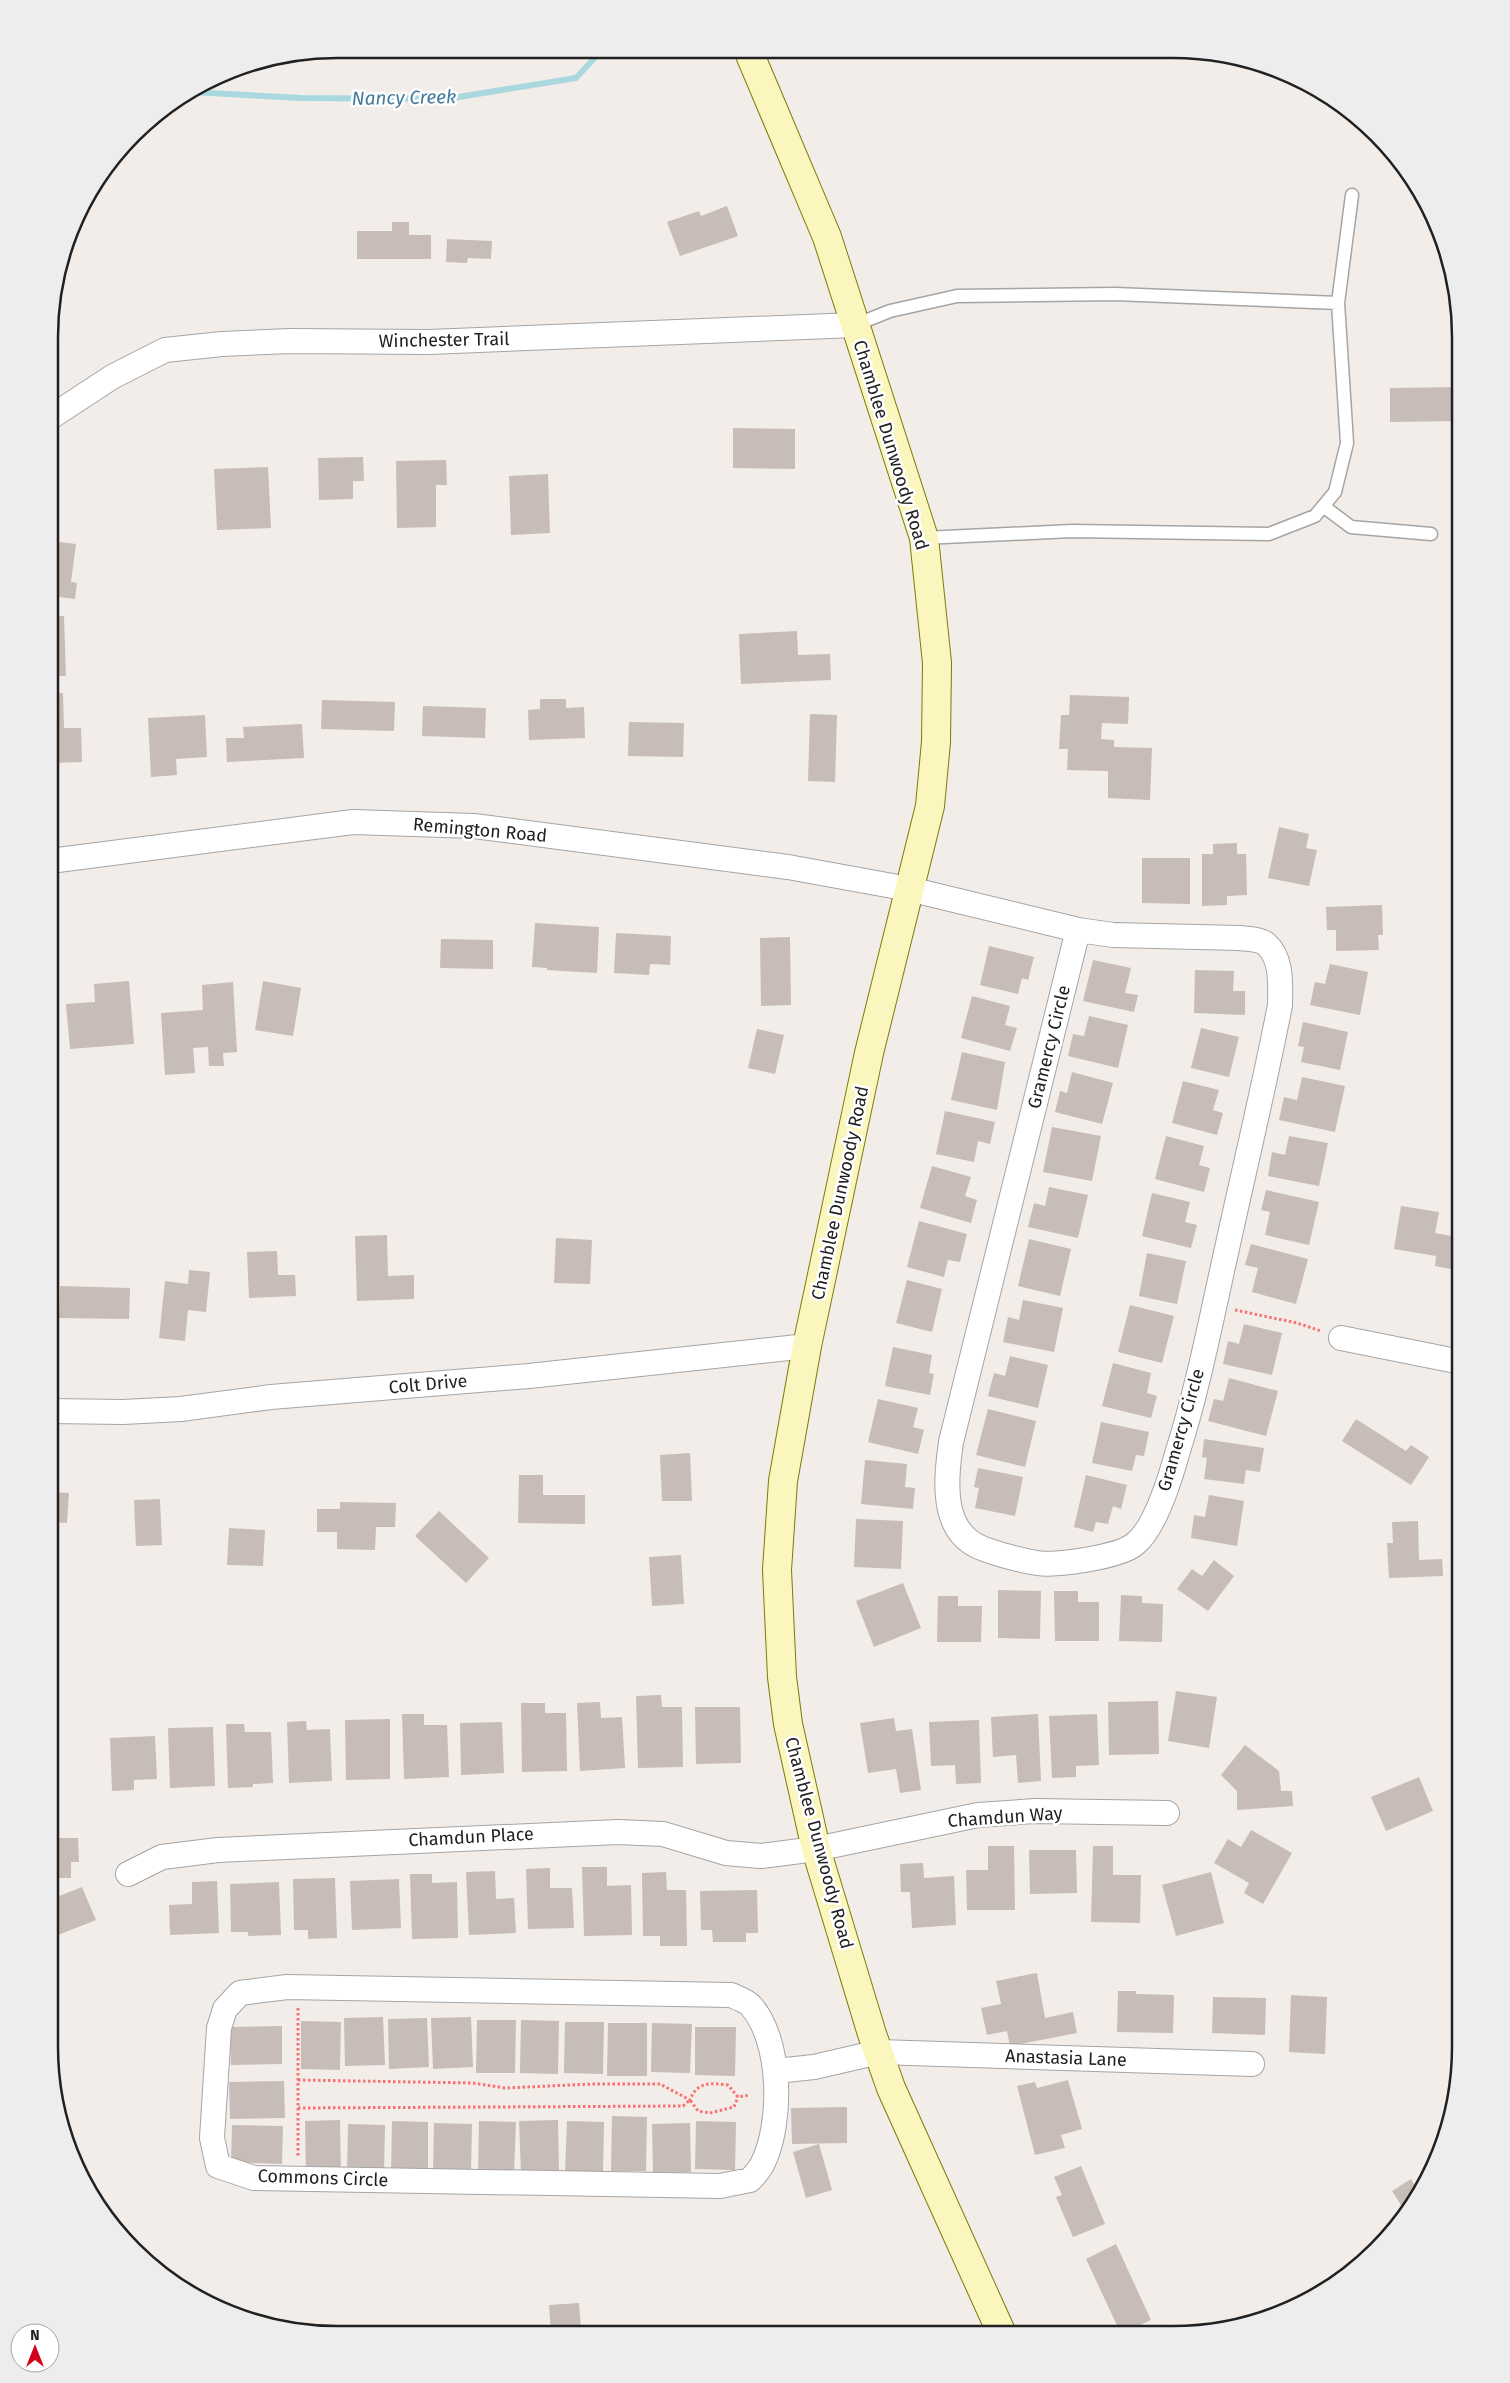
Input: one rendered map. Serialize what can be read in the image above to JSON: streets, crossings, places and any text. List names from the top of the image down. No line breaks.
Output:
{"streets":{"street":["Winchester Trail","Chamblee Dunwoody Road","Remington Road","Gramercy Circle","Colt Drive","Chamdun Way","Chamdun Place","Anastasia Lane","Commons Circle"]},"crossings":[["Winchester Trail","Chamblee Dunwoody Road"],["Chamblee Dunwoody Road","Remington Road"],["Chamblee Dunwoody Road","Gramercy Circle"],["Chamblee Dunwoody Road","Colt Drive"],["Chamblee Dunwoody Road","Chamdun Way"],["Chamblee Dunwoody Road","Chamdun Place"],["Chamblee Dunwoody Road","Anastasia Lane"],["Remington Road","Gramercy Circle"],["Chamdun Way","Chamdun Place"]],"water":["Nancy Creek"],"north":"top"}
